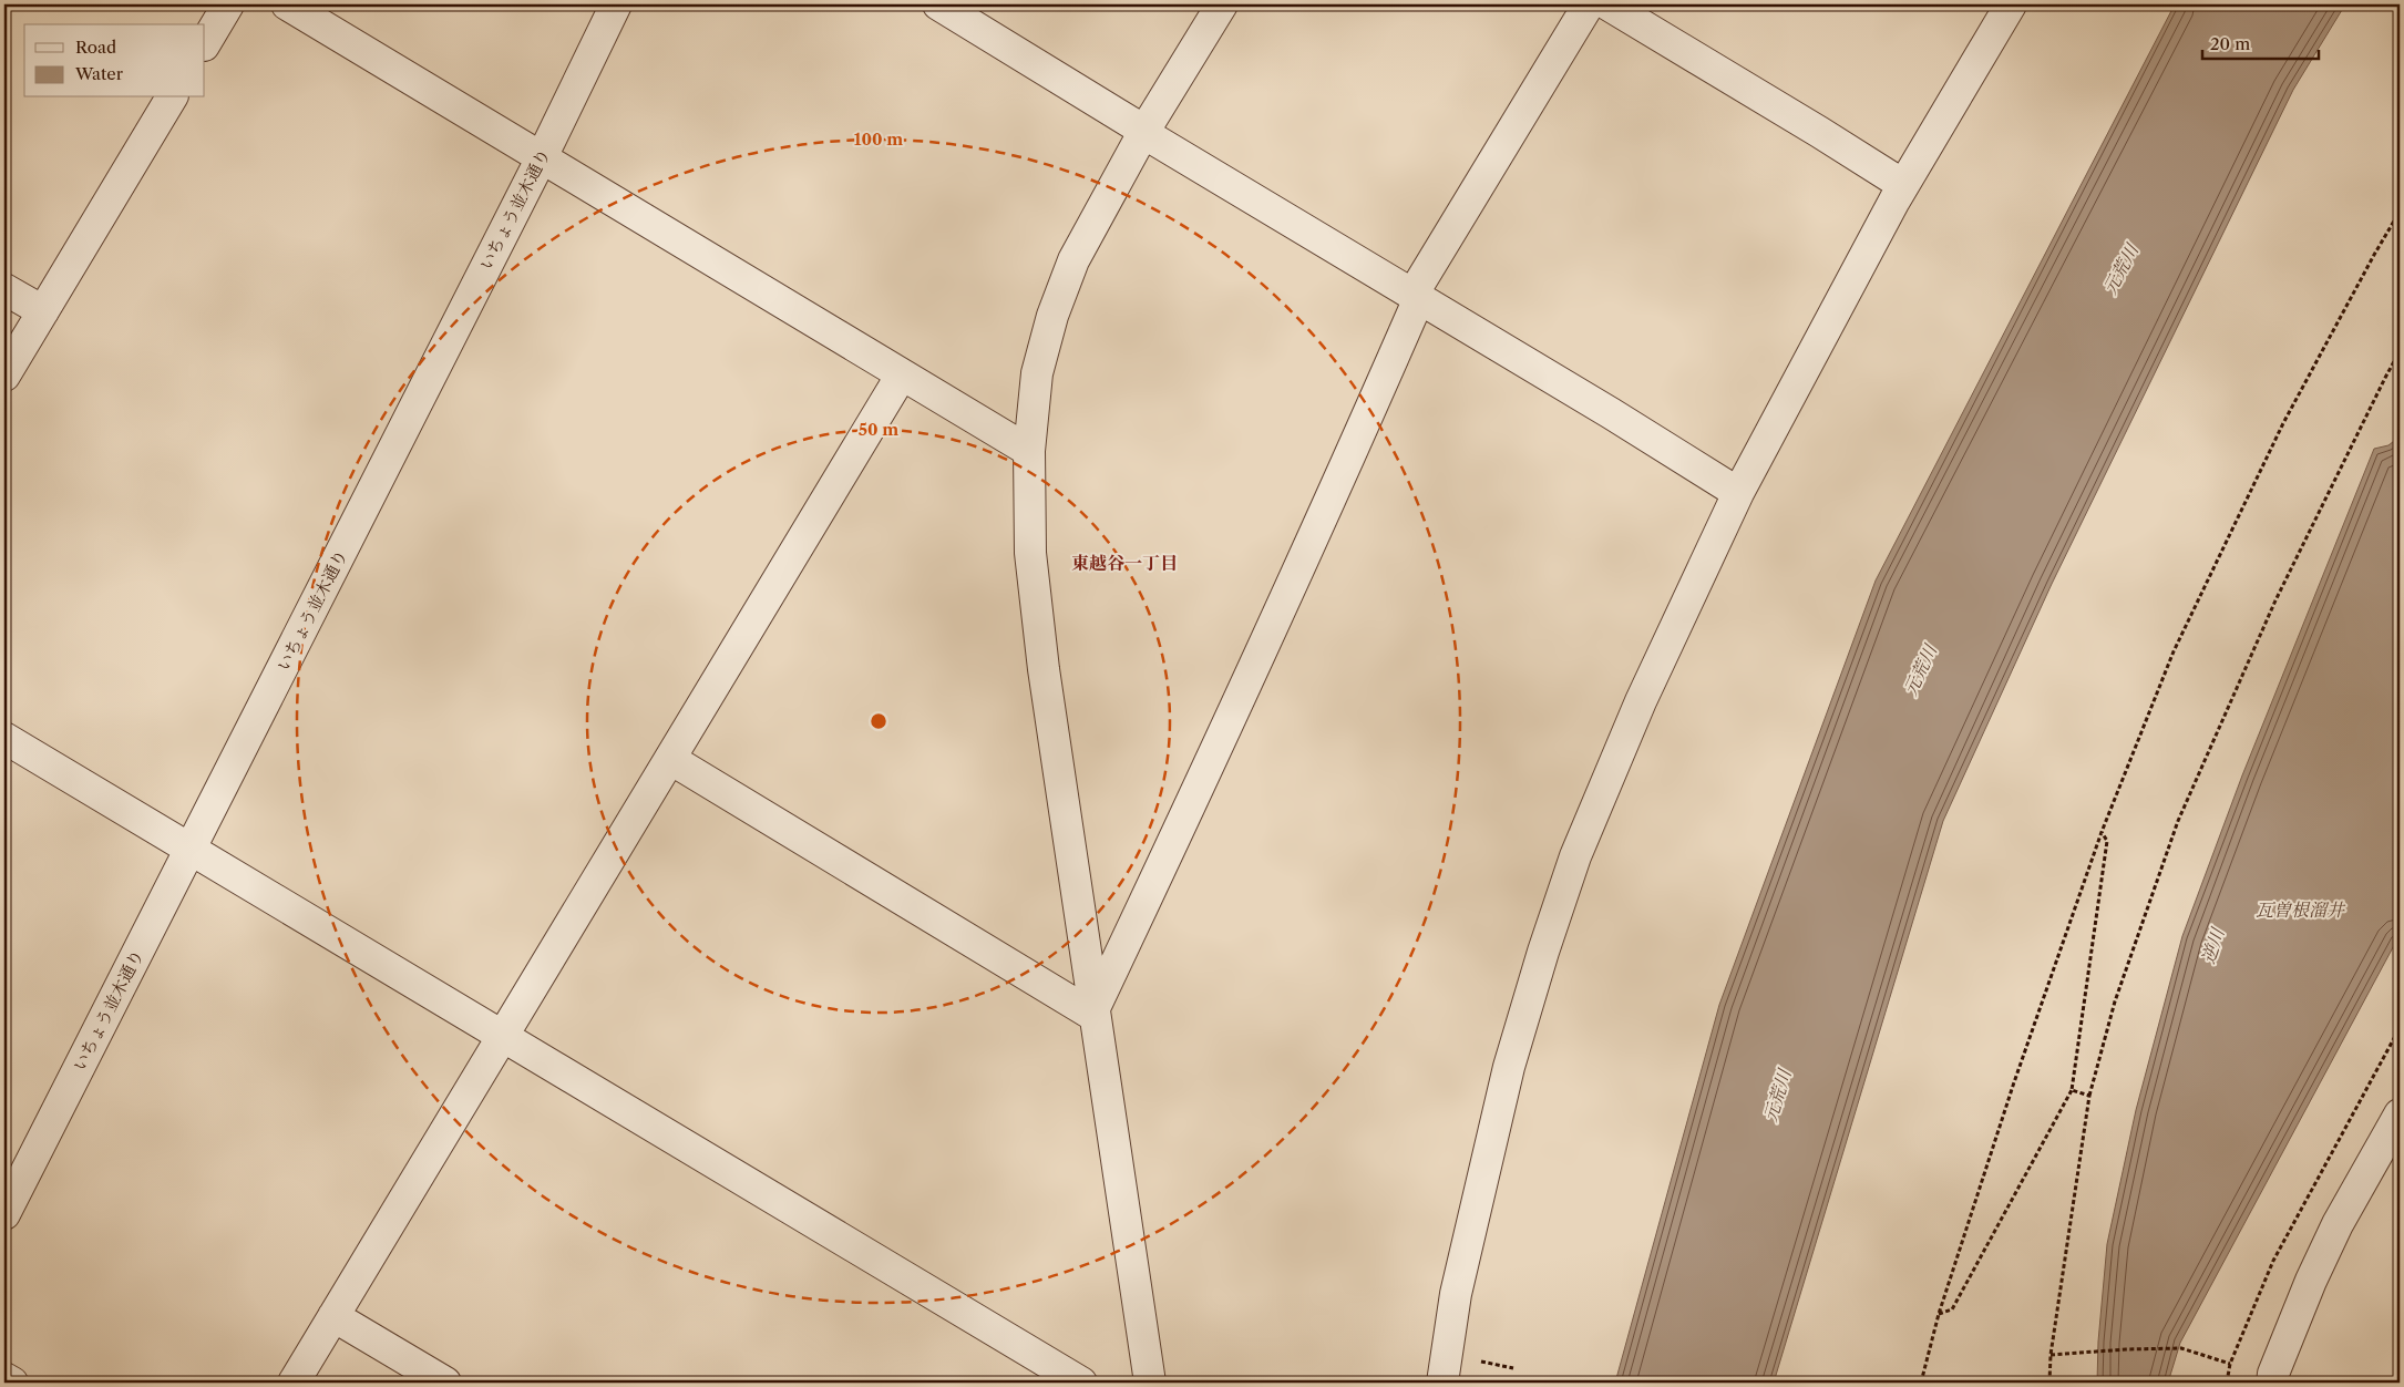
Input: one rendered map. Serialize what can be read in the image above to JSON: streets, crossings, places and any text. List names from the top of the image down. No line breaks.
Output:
{"streets":{"street":["いちょう並木通り"]},"districts":["東越谷一丁目"],"water":["元荒川","瓦曽根溜井","逆川"],"legend":["Road","Water"],"scale_bar":"20 m","rings":["100 m","50 m"]}
